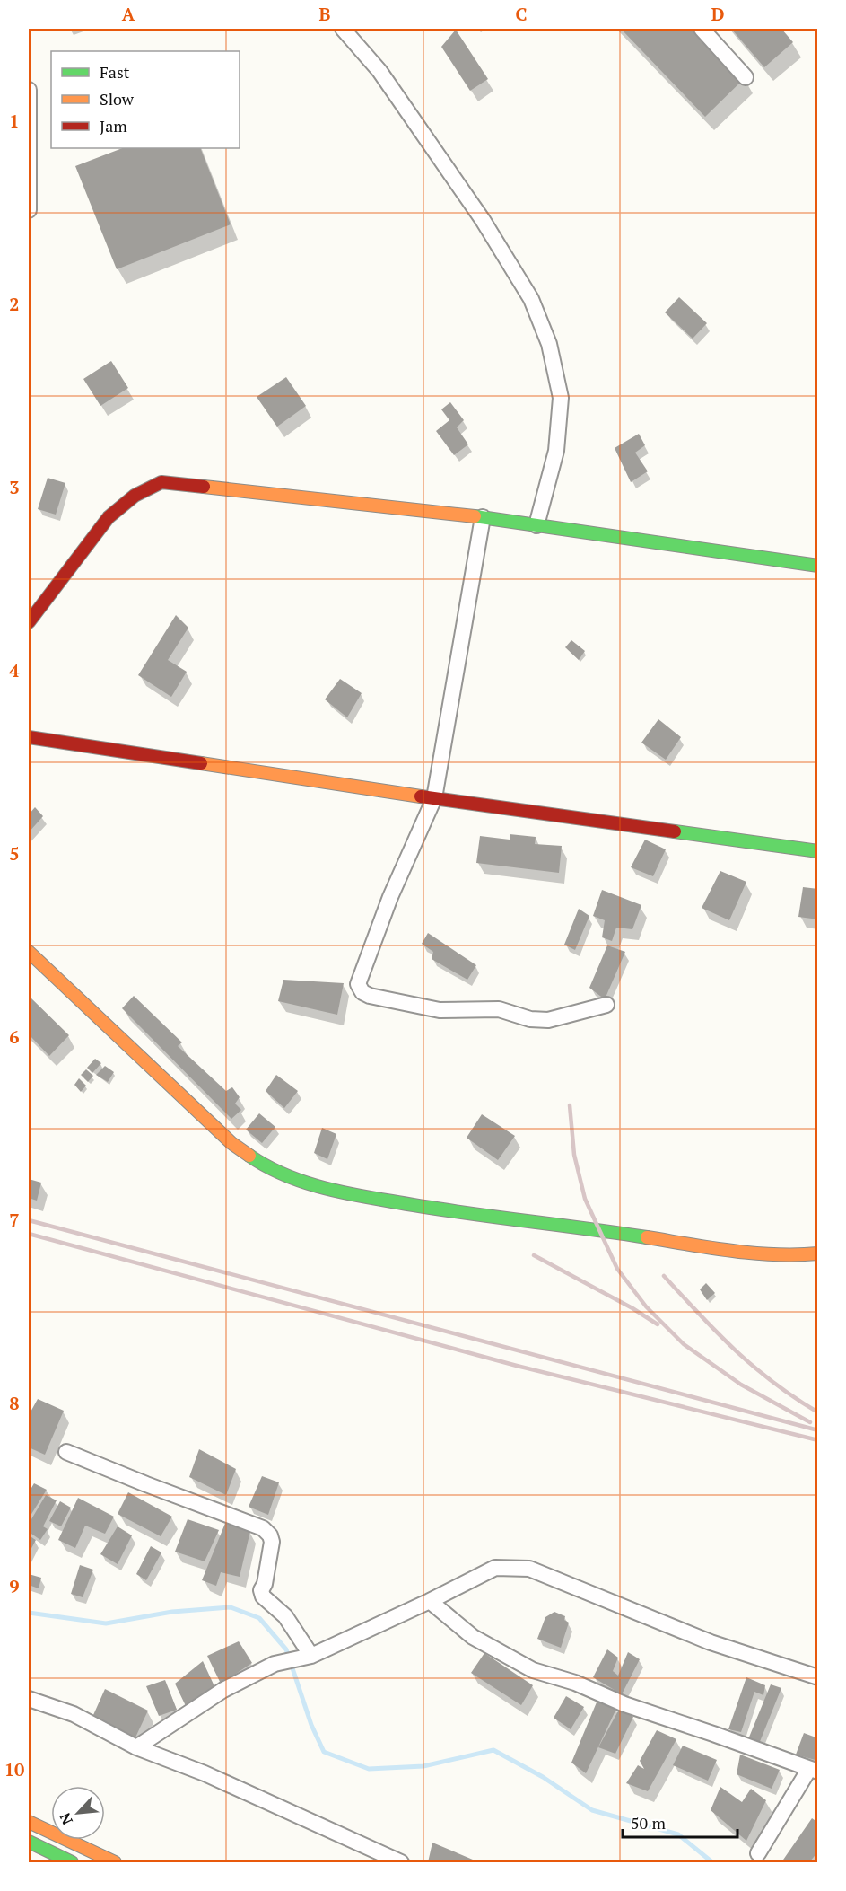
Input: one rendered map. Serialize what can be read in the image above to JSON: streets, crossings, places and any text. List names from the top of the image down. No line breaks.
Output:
{"legend":["Fast","Slow","Jam"],"scale_bar":"50 m","north":"bottom left","grid":{"columns":["A","B","C","D"],"rows":["1","2","3","4","5","6","7","8","9","10"]}}
